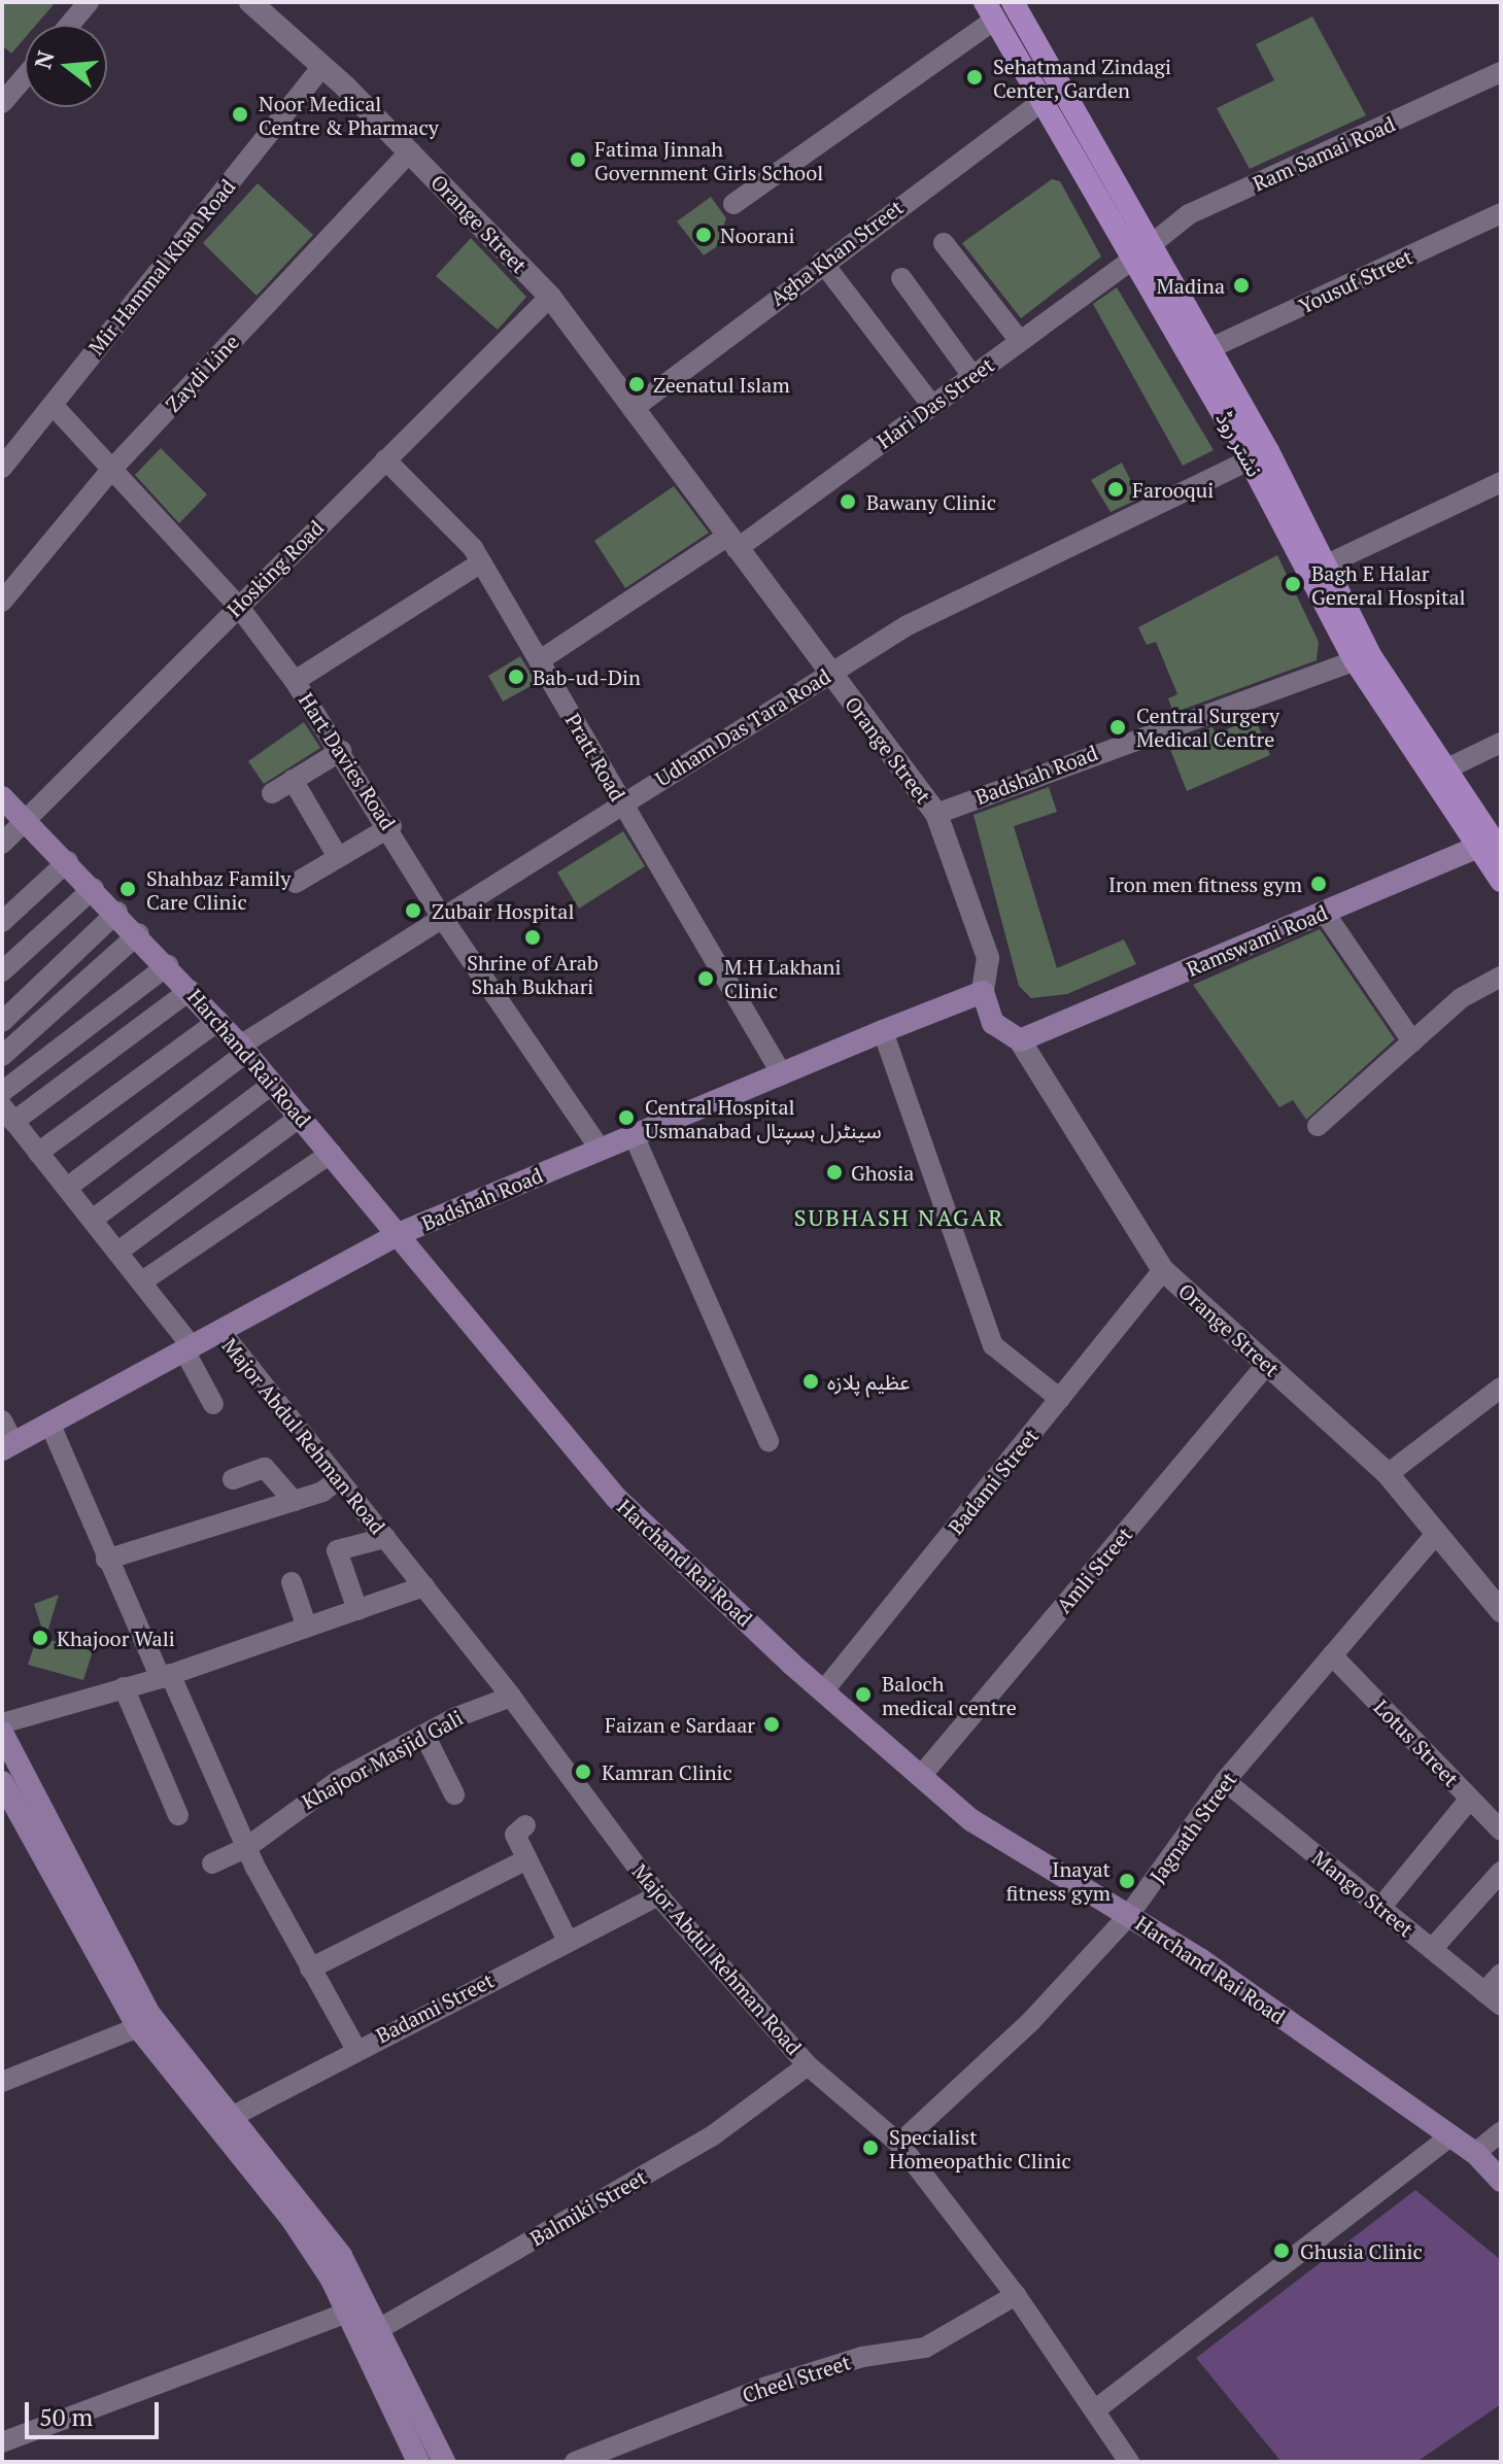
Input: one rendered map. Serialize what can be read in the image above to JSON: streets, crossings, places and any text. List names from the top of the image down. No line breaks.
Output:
{"streets":{"main road":["Orange Street","نشتر روڈ","Badshah Road","Ramswami Road","Harchand Rai Road"],"street":["Ram Samai Road","Agha Khan Street","Mir Hammal Khan Road","Yousuf Street","Zaydi Line","Hari Das Street","Hosking Road","Udham Das Tara Road","Pratt Road","Hart Davies Road","Major Abdul Rehman Road","Badami Street","Amli Street","Lotus Street","Khajoor Masjid Gali","Jagnath Street","Mango Street","Balmiki Street","Cheel Street"]},"crossings":[["Ram Samai Road","Hari Das Street"],["Ram Samai Road","نشتر روڈ"],["Orange Street","Agha Khan Street"],["Orange Street","Mir Hammal Khan Road"],["Orange Street","Zaydi Line"],["Orange Street","Hari Das Street"],["Orange Street","Hosking Road"],["Orange Street","Udham Das Tara Road"],["Orange Street","Badshah Road"],["Orange Street","Ramswami Road"],["Orange Street","Badami Street"],["Orange Street","Amli Street"],["Orange Street","Jagnath Street"],["Agha Khan Street","نشتر روڈ"],["Mir Hammal Khan Road","Hart Davies Road"],["Yousuf Street","نشتر روڈ"],["Zaydi Line","Hart Davies Road"],["Hari Das Street","نشتر روڈ"],["Hari Das Street","Pratt Road"],["نشتر روڈ","Udham Das Tara Road"],["نشتر روڈ","Badshah Road"],["نشتر روڈ","Ramswami Road"],["Hosking Road","Pratt Road"],["Hosking Road","Hart Davies Road"],["Hosking Road","Harchand Rai Road"],["Udham Das Tara Road","Pratt Road"],["Udham Das Tara Road","Hart Davies Road"],["Udham Das Tara Road","Harchand Rai Road"],["Pratt Road","Badshah Road"],["Hart Davies Road","Badshah Road"],["Badshah Road","Harchand Rai Road"],["Badshah Road","Major Abdul Rehman Road"],["Harchand Rai Road","Badami Street"],["Harchand Rai Road","Amli Street"],["Harchand Rai Road","Jagnath Street"],["Major Abdul Rehman Road","Badami Street"],["Major Abdul Rehman Road","Khajoor Masjid Gali"],["Major Abdul Rehman Road","Jagnath Street"],["Major Abdul Rehman Road","Balmiki Street"],["Major Abdul Rehman Road","Cheel Street"],["Lotus Street","Jagnath Street"],["Jagnath Street","Mango Street"]],"districts":["SUBHASH NAGAR"],"places":["Sehatmand Zindagi Center, Garden","Noor Medical Centre & Pharmacy","Fatima Jinnah Government Girls School","Noorani","Madina","Zeenatul Islam","Farooqui","Bawany Clinic","Bagh E Halar General Hospital","Bab-ud-Din","Central Surgery Medical Centre","Iron men fitness gym","Shahbaz Family Care Clinic","Zubair Hospital","Shrine of Arab Shah Bukhari","M.H Lakhani Clinic","Central Hospital Usmanabad سینٹرل ہسپتال","Ghosia","عظیم پلازہ","Khajoor Wali","Baloch medical centre","Faizan e Sardaar","Kamran Clinic","Inayat fitness gym","Specialist Homeopathic Clinic","Ghusia Clinic"],"scale_bar":"50 m","north":"left"}
